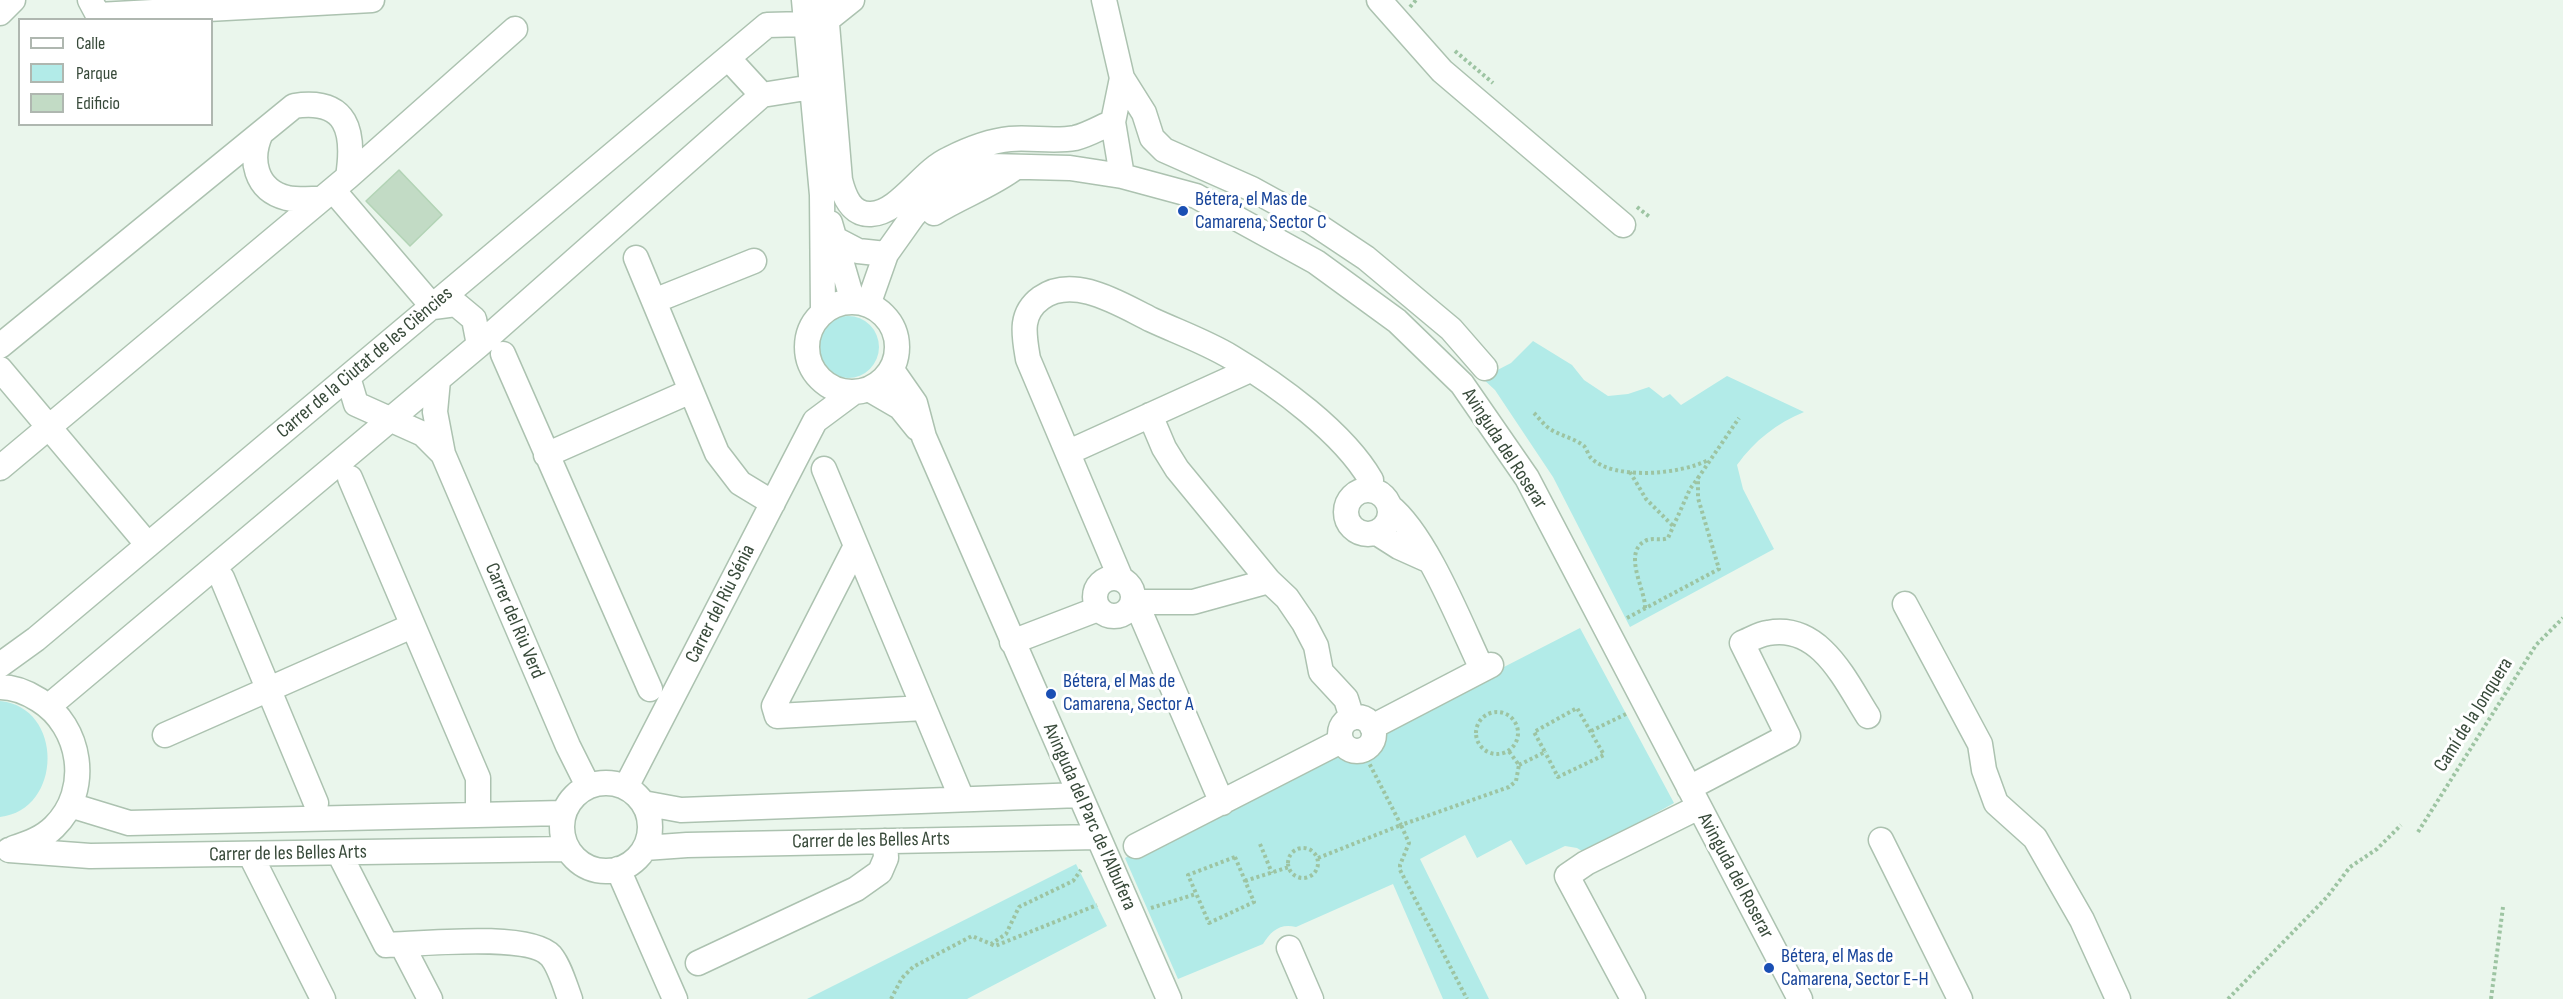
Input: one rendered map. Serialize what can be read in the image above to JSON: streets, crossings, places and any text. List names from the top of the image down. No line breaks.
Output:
{"streets":{"street":["Carrer de la Ciutat de les Ciències","Avinguda del Roserar","Carrer del Riu Sénia","Carrer del Riu Verd","Avinguda del Parc de l'Albufera","Carrer de les Belles Arts"],"path":["Camí de la Jonquera"]},"crossings":[["Carrer de la Ciutat de les Ciències","Carrer del Riu Verd"],["Avinguda del Roserar","Carrer del Riu Sénia"],["Avinguda del Roserar","Avinguda del Parc de l'Albufera"],["Carrer del Riu Sénia","Carrer del Riu Verd"],["Carrer del Riu Sénia","Avinguda del Parc de l'Albufera"],["Carrer del Riu Sénia","Carrer de les Belles Arts"],["Carrer del Riu Verd","Carrer de les Belles Arts"],["Avinguda del Parc de l'Albufera","Carrer de les Belles Arts"]],"places":["Bétera, el Mas de Camarena, Sector C","Bétera, el Mas de Camarena, Sector A","Bétera, el Mas de Camarena, Sector E-H"],"legend":["Calle","Parque","Edificio"]}
